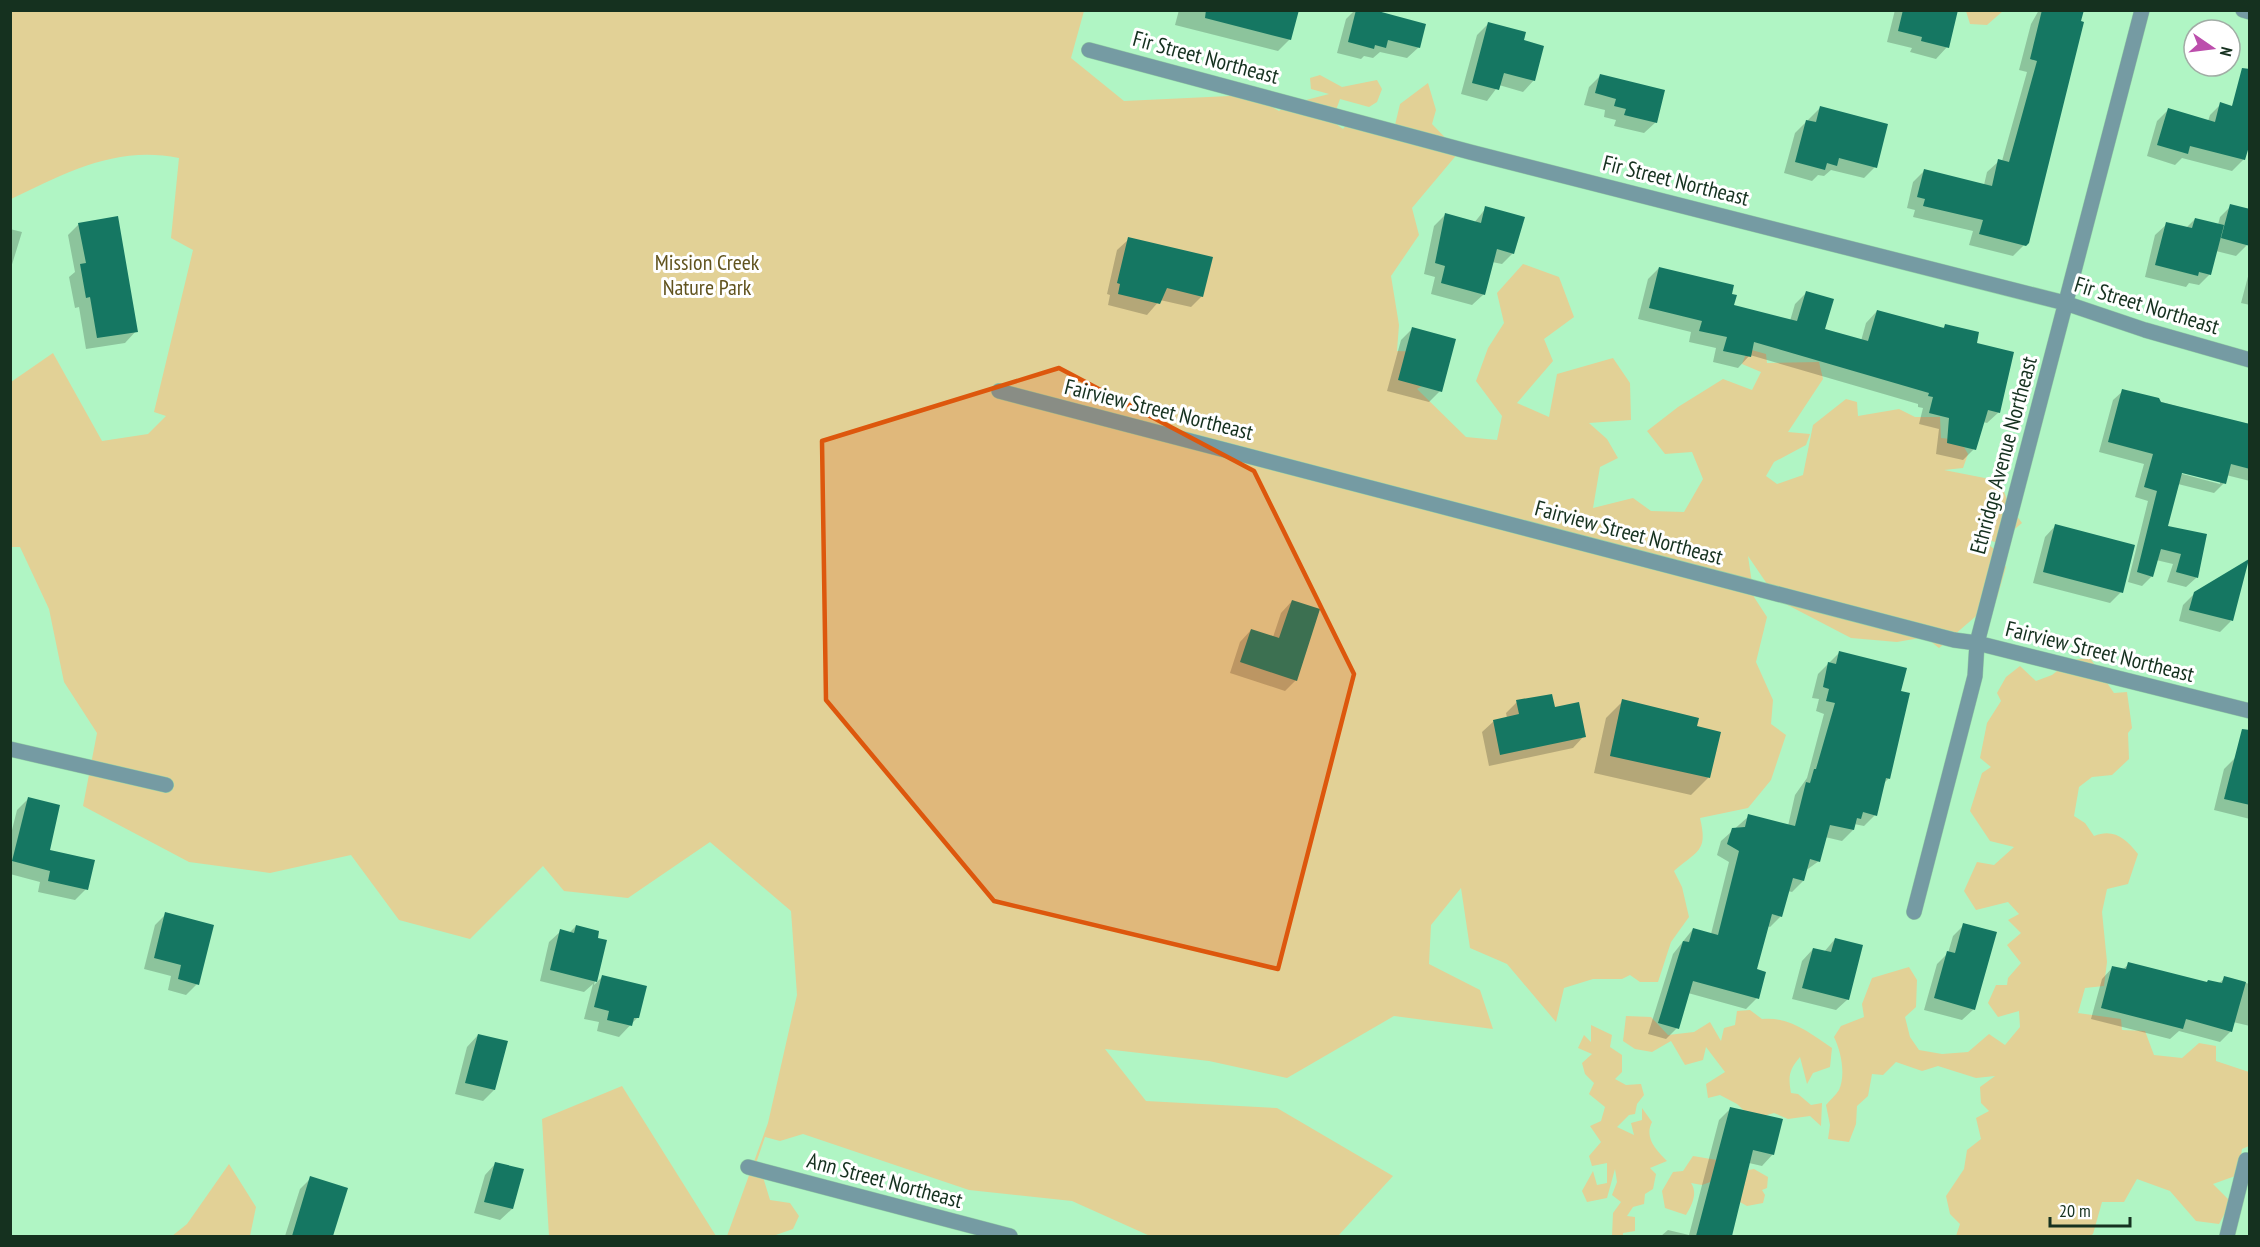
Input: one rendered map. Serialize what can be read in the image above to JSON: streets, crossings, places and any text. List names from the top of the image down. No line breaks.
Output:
{"streets":{"street":["Fir Street Northeast","Fairview Street Northeast","Ethridge Avenue Northeast","Ann Street Northeast"]},"crossings":[["Fir Street Northeast","Ethridge Avenue Northeast"],["Fairview Street Northeast","Ethridge Avenue Northeast"]],"parks":["Mission Creek Nature Park"],"scale_bar":"20 m","north":"right"}
